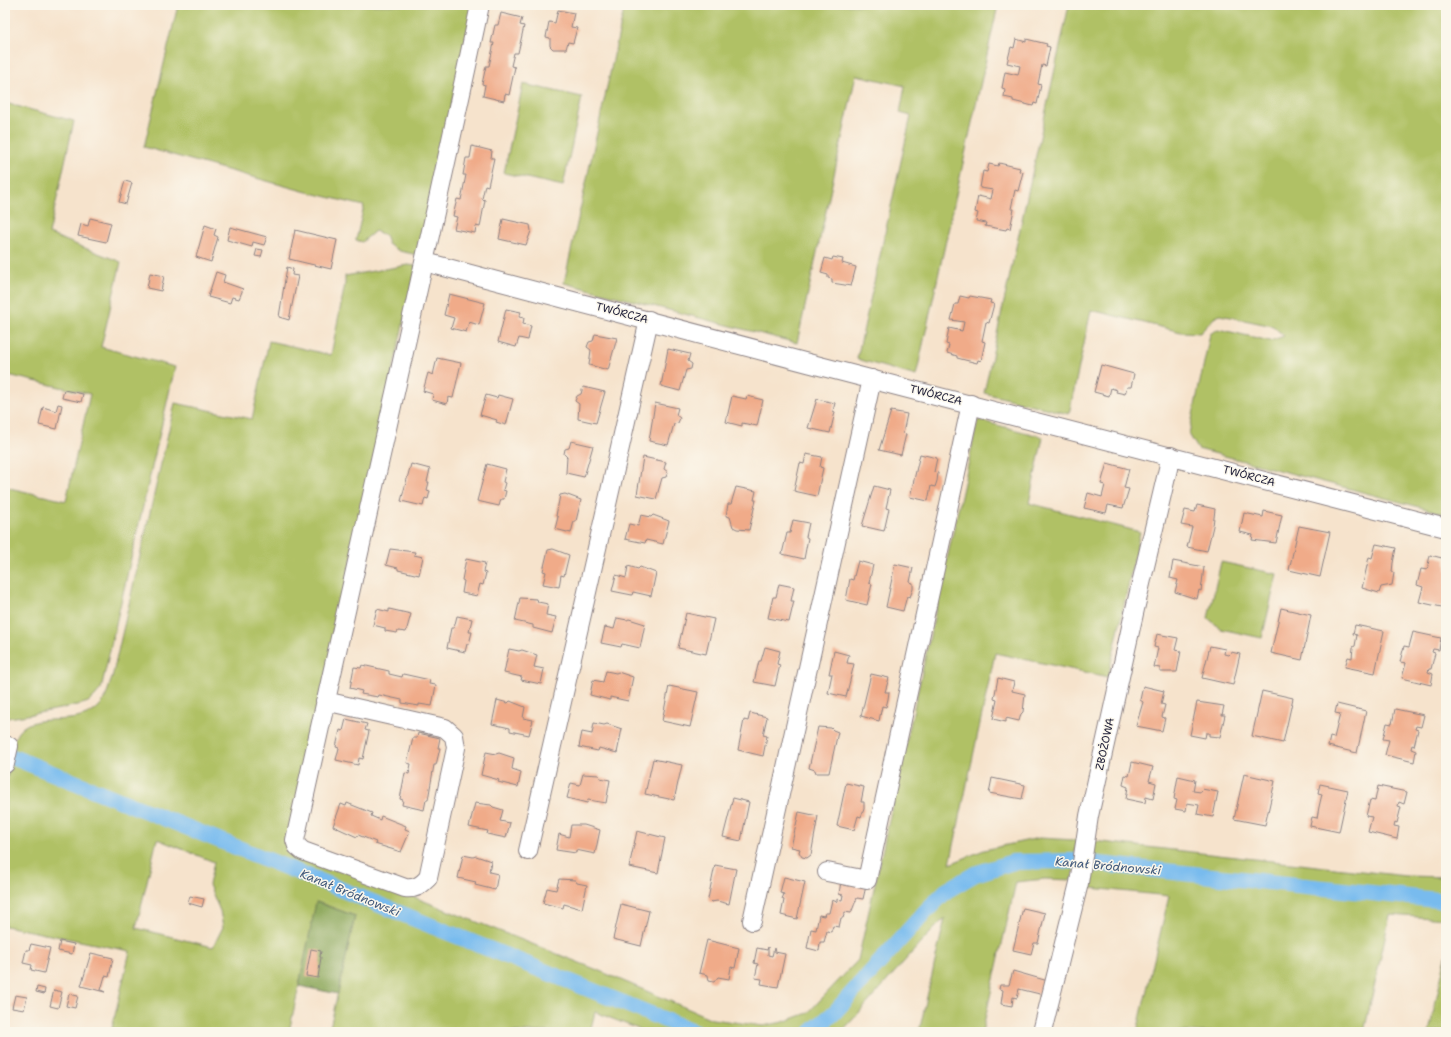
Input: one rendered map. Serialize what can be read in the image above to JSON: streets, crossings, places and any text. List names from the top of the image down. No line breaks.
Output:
{"streets":{"street":["TWÓRCZA","ZBOŻOWA"]},"crossings":[["TWÓRCZA","ZBOŻOWA"]],"water":["Kanał Bródnowski"]}
